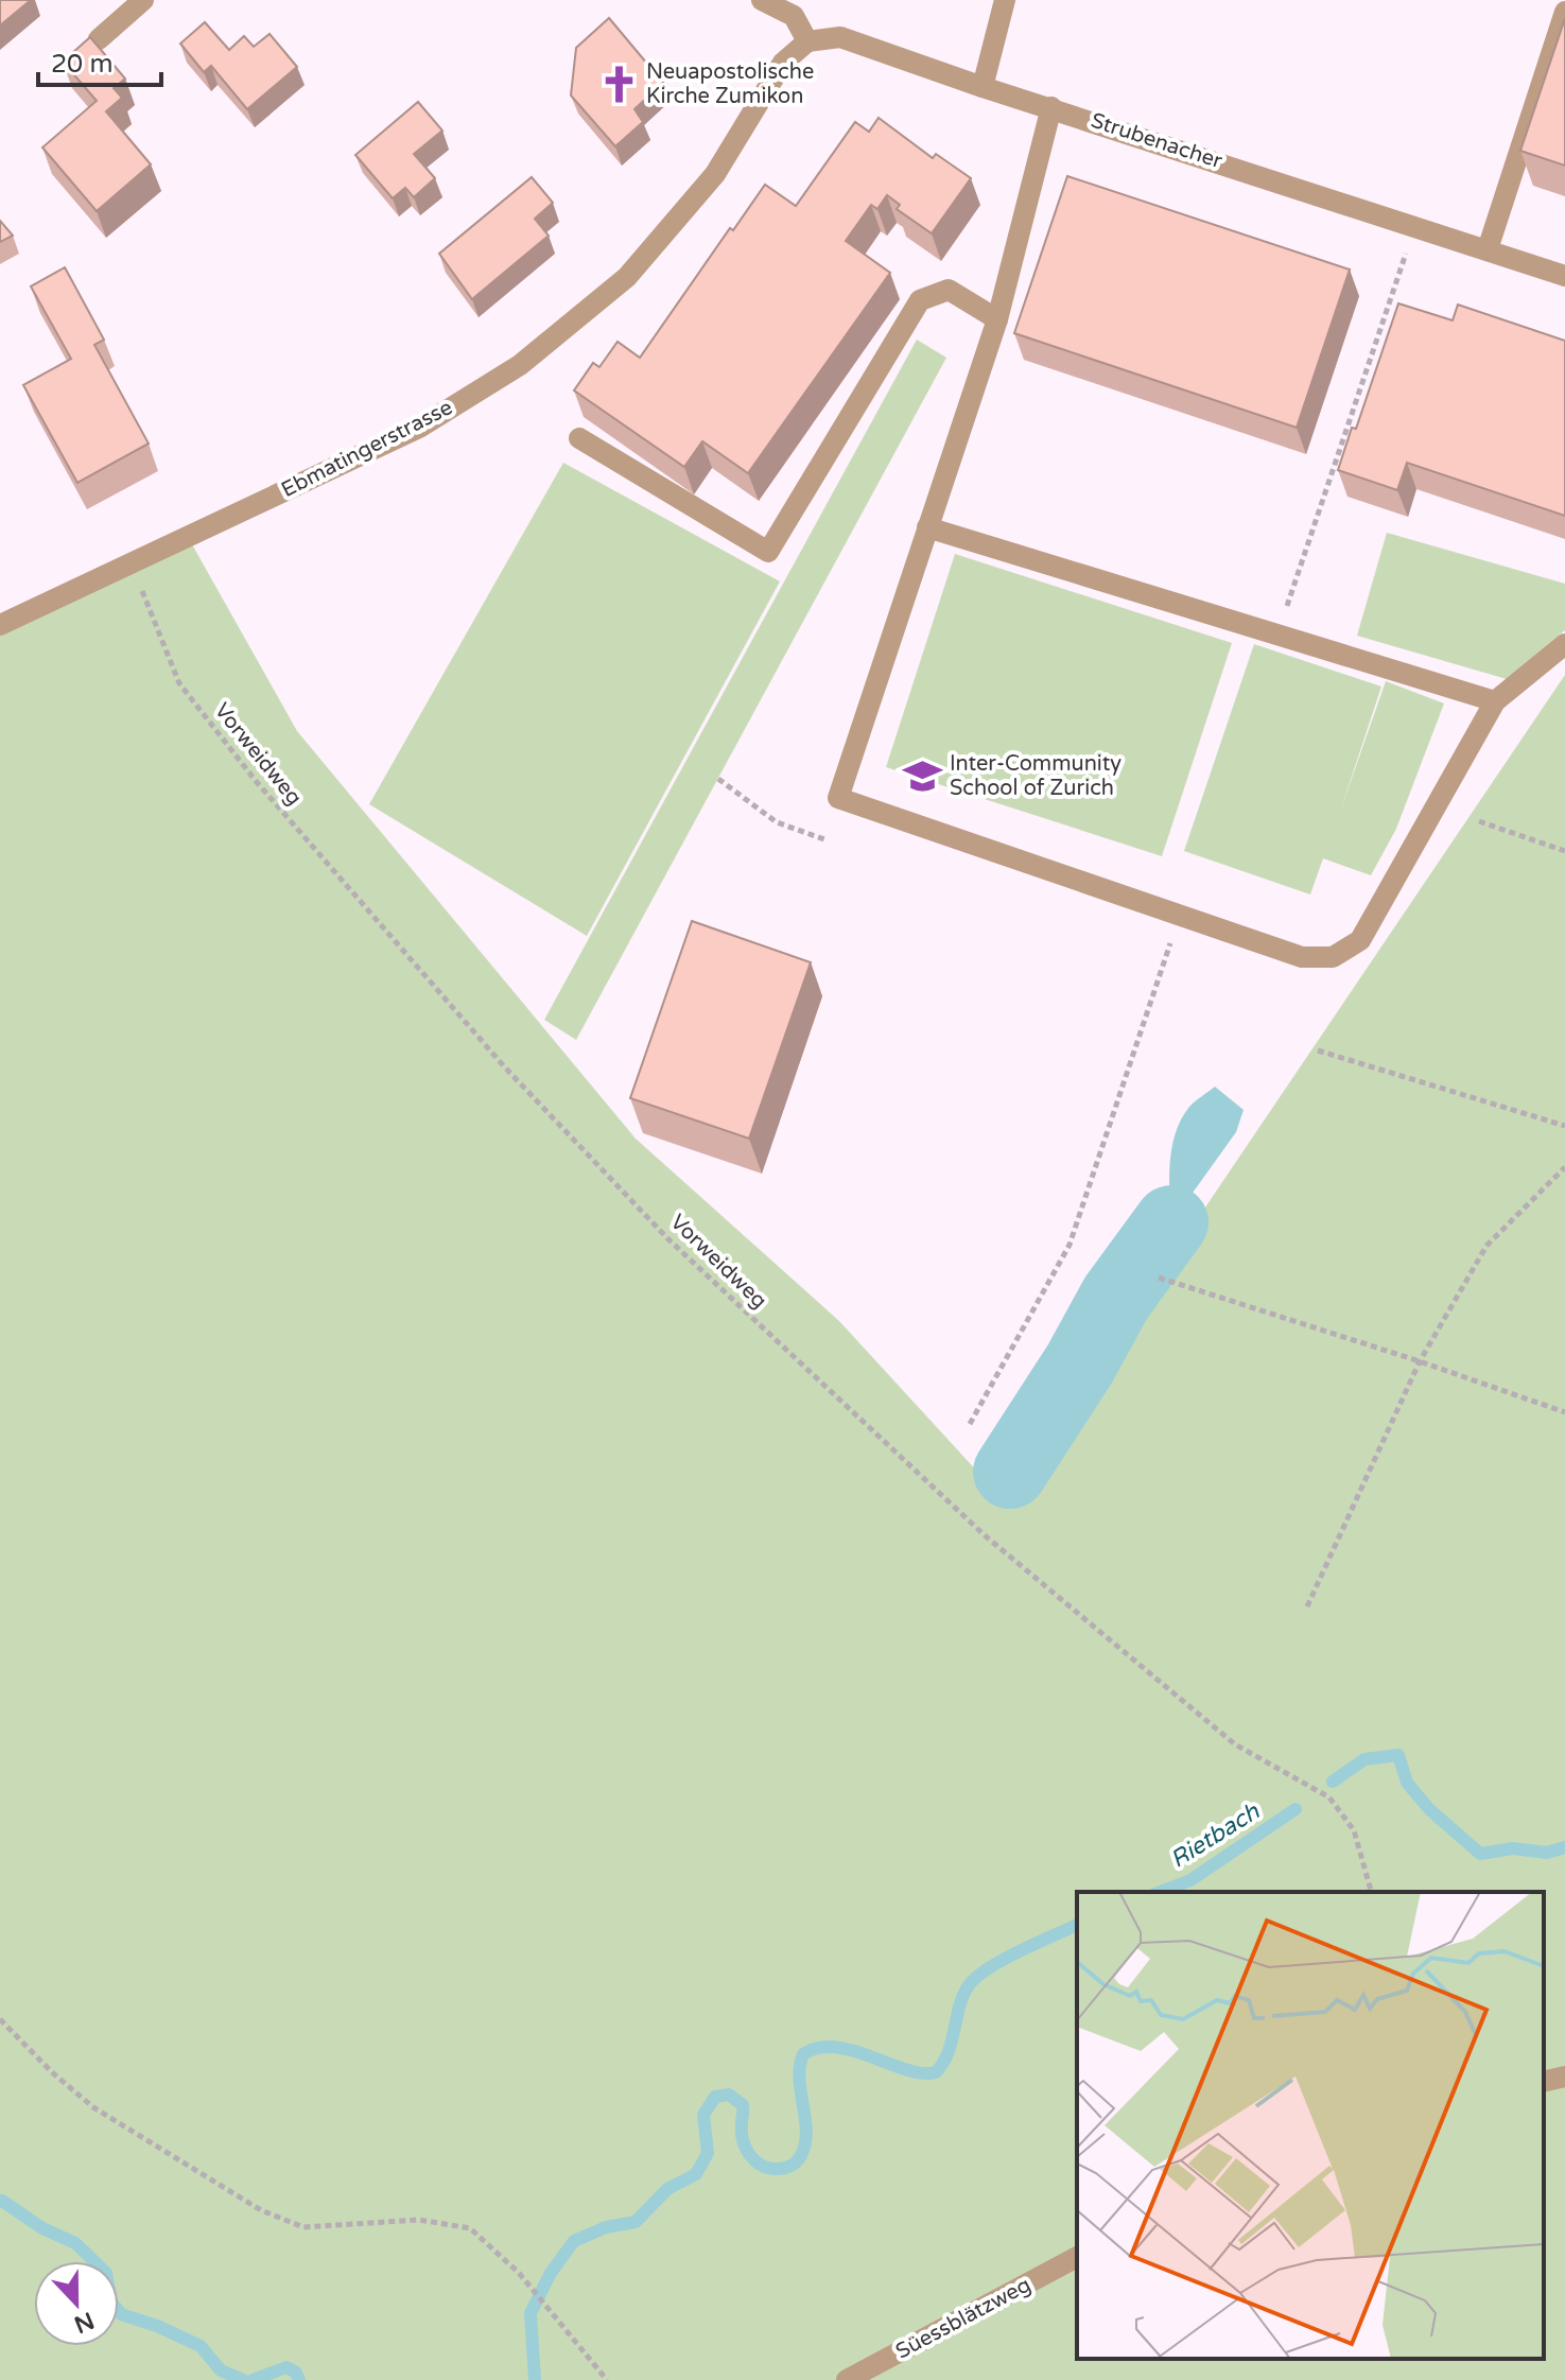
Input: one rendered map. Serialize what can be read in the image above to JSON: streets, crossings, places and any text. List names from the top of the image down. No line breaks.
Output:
{"streets":{"street":["Strubenacher","Ebmatingerstrasse","Süessblätzweg"],"path":["Vorweidweg"]},"crossings":[["Strubenacher","Ebmatingerstrasse"],["Ebmatingerstrasse","Vorweidweg"]],"water":["Rietbach"],"places":{"church":["Neuapostolische Kirche Zumikon"],"school or university":["Inter-Community School of Zurich"]},"scale_bar":"20 m","north":"bottom"}
